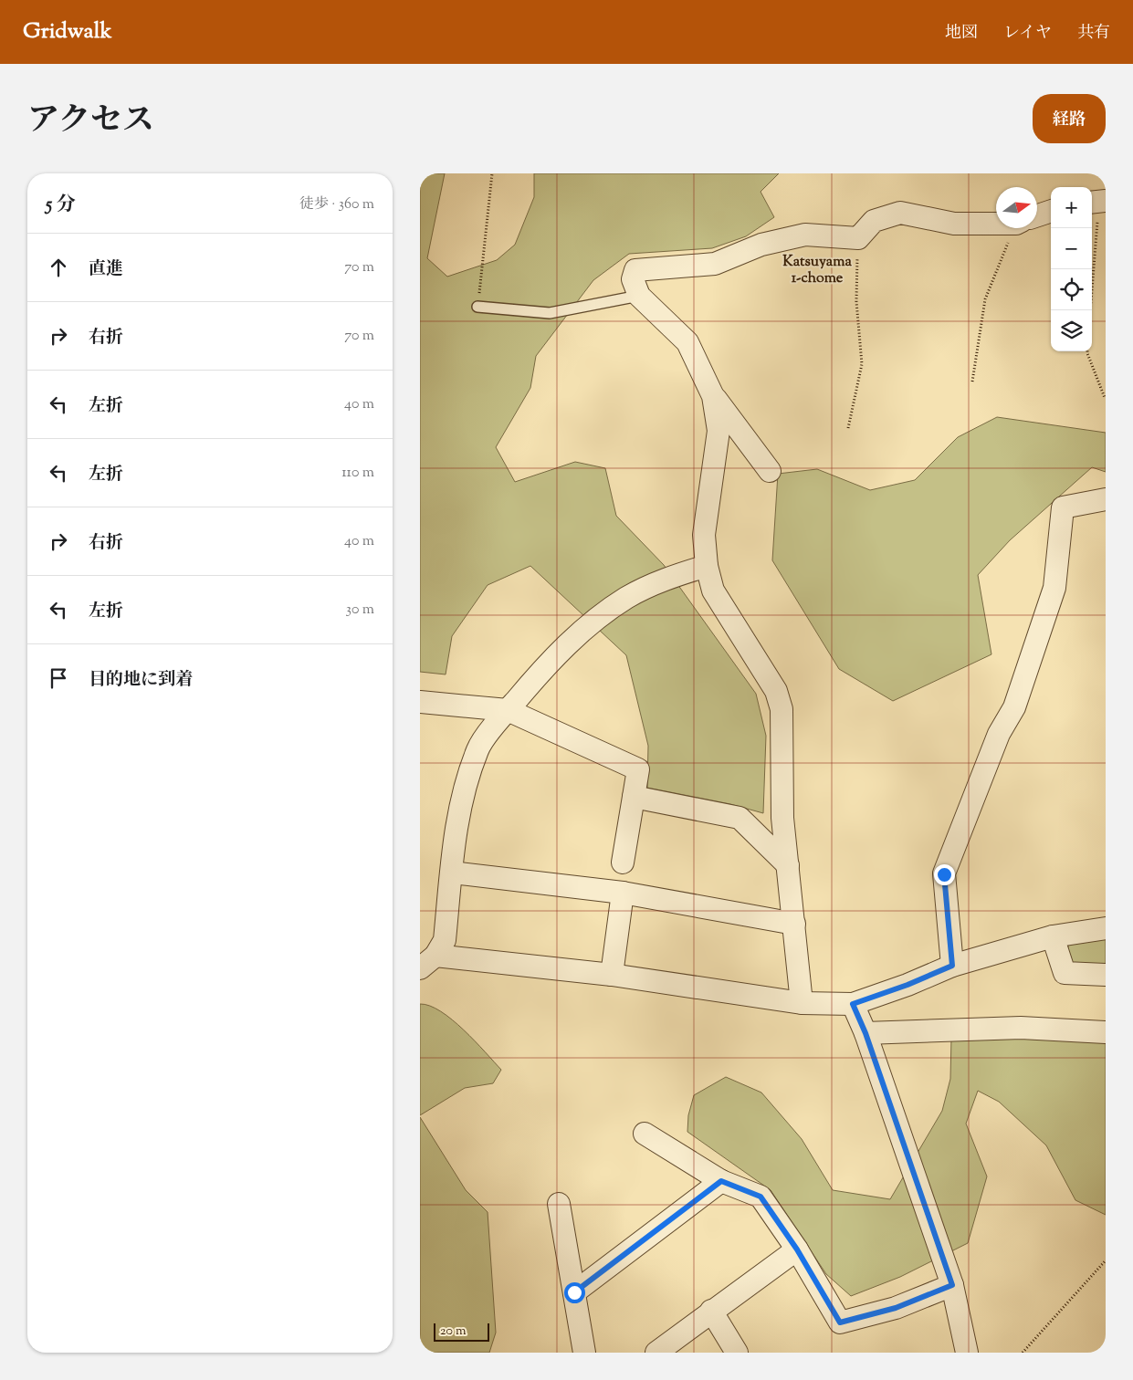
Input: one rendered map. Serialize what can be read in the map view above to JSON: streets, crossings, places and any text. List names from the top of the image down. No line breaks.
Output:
{"districts":["Katsuyama 1-chome"],"scale_bar":"20 m","north":"right","page":{"header":"Gridwalk","nav":["地図","レイヤ","共有"],"title":"アクセス","buttons":"経路","heading":["5 分","徒歩 · 360 m"],"map_buttons":["+","−"],"list":[["直進","70 m"],["右折","70 m"],["左折","40 m"],["左折","110 m"],["右折","40 m"],["左折","30 m"],"目的地に到着"],"scale":"20 m"}}
